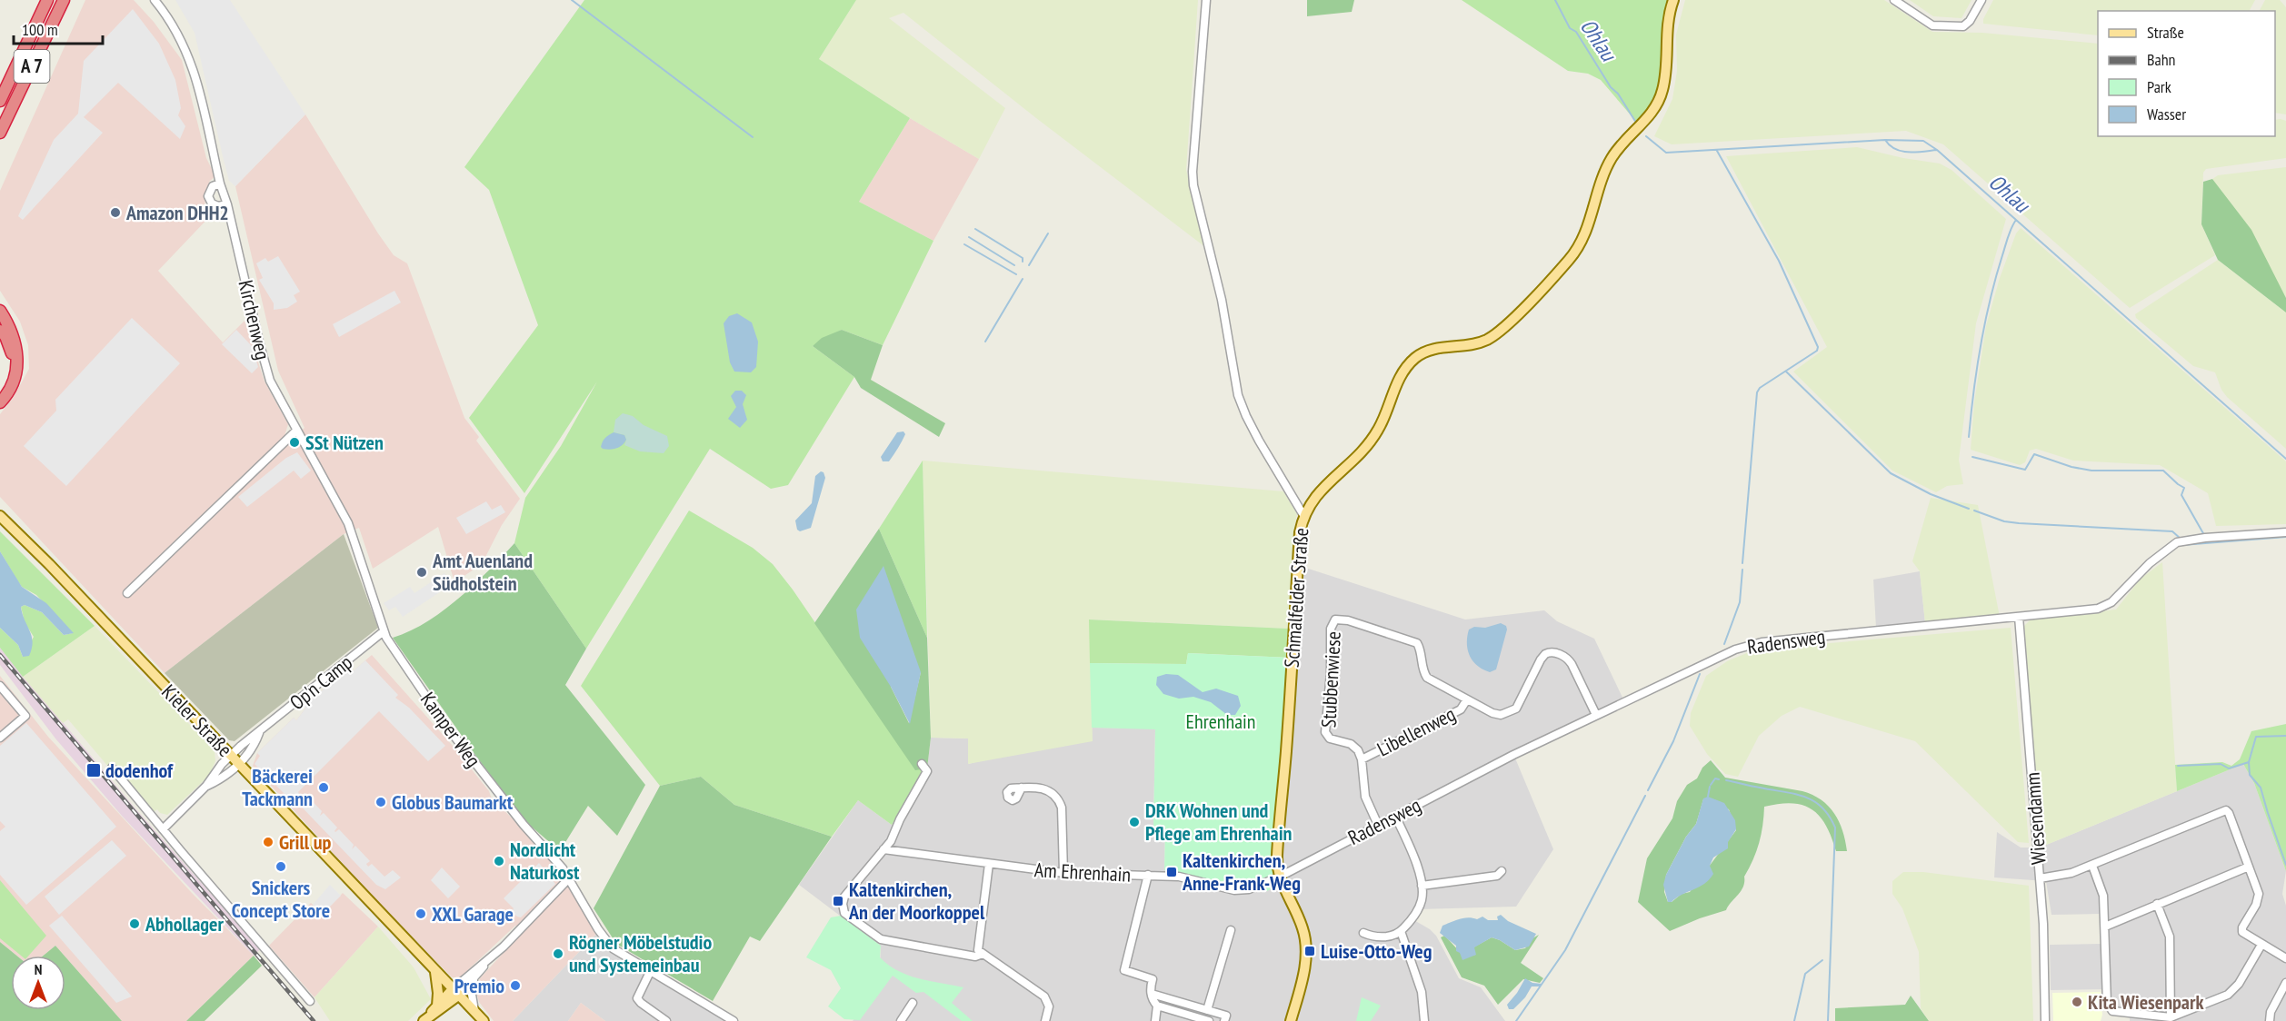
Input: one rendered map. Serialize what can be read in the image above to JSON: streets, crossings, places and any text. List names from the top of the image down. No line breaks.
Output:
{"streets":{"highway":["A 7"],"main road":["Schmalfelder Straße","Kieler Straße"],"street":["Kirchenweg","Radensweg","Stubbenwiese","Op'n Camp","Kamper Weg","Libellenweg","Wiesendamm","Am Ehrenhain"]},"crossings":[["Kirchenweg","Op'n Camp"],["Kirchenweg","Kamper Weg"],["Schmalfelder Straße","Radensweg"],["Schmalfelder Straße","Am Ehrenhain"],["Radensweg","Stubbenwiese"],["Radensweg","Wiesendamm"],["Radensweg","Am Ehrenhain"],["Stubbenwiese","Libellenweg"],["Op'n Camp","Kieler Straße"],["Op'n Camp","Kamper Weg"]],"water":["Ohlau"],"parks":["Ehrenhain"],"places":{"other":["Amazon DHH2","SSt Nützen","Amt Auenland Südholstein","Bäckerei Tackmann","Globus Baumarkt","DRK Wohnen und Pflege am Ehrenhain","Grill up","Nordlicht Naturkost","Snickers Concept Store","XXL Garage","Abhollager","Rögner Möbelstudio und Systemeinbau","Premio","Kita Wiesenpark"],"transit":["dodenhof","Kaltenkirchen, Anne-Frank-Weg","Kaltenkirchen, An der Moorkoppel","Luise-Otto-Weg"]},"legend":["Straße","Bahn","Park","Wasser"],"scale_bar":"100 m","north":"top"}
